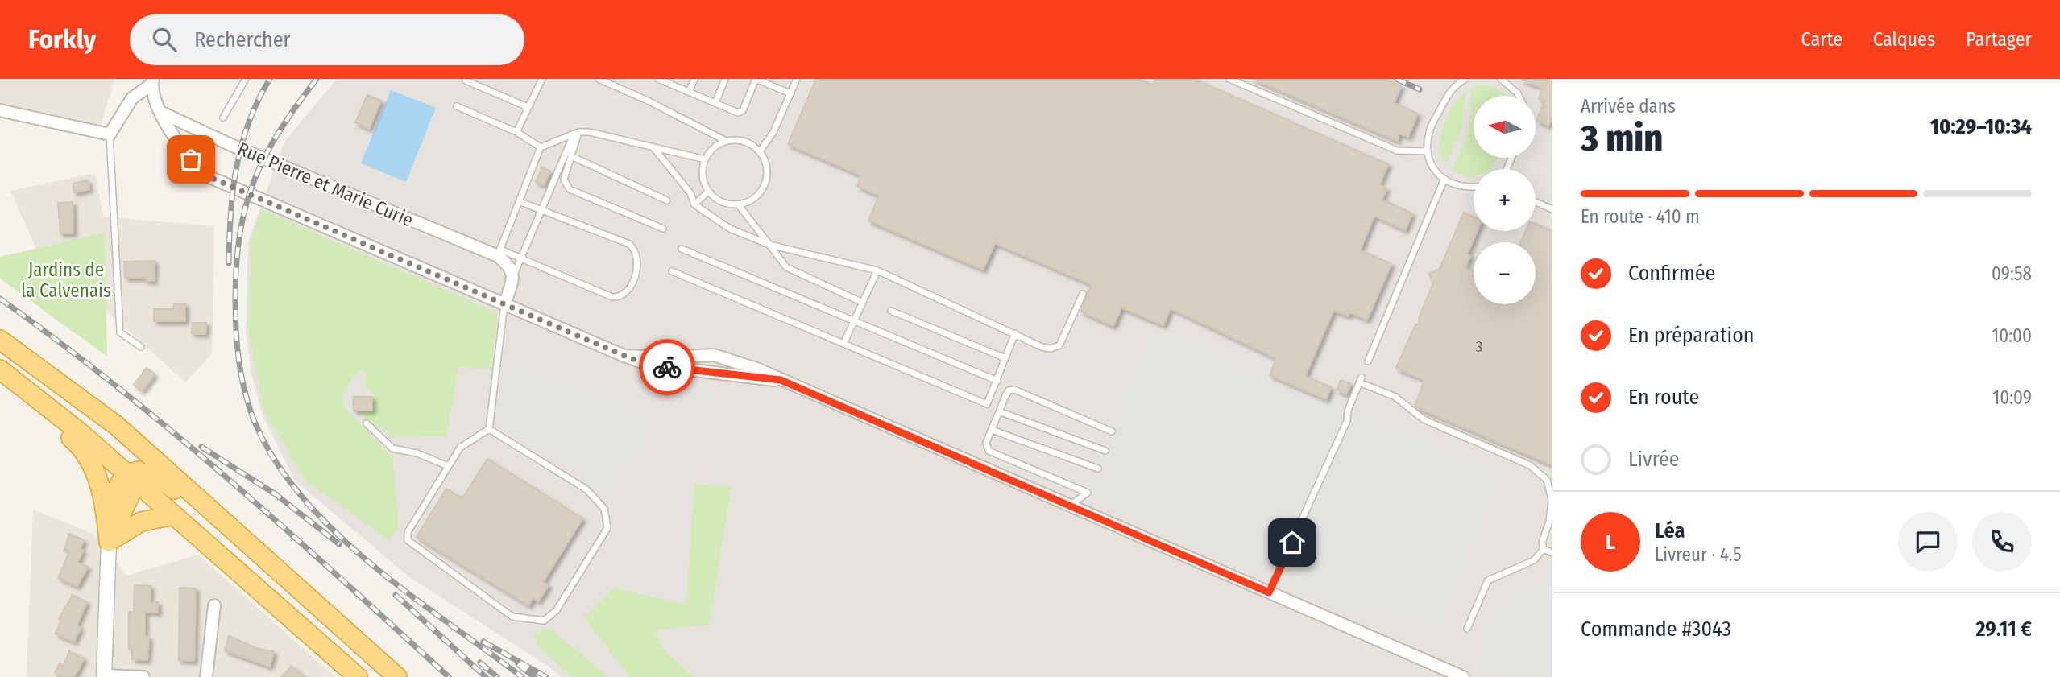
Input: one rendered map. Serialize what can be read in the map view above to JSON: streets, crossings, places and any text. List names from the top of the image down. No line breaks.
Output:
{"streets":{"street":["Rue Pierre et Marie Curie"]},"parks":["Jardins de la Calvenais"],"house_numbers":["3"],"north":"left","page":{"header":"Forkly","search":"Rechercher","nav":["Carte","Calques","Partager"],"heading":["3 min","Arrivée dans","10:29–10:34"],"panel":["Léa","Livreur · 4.5","Commande #3043","29.11 €"],"map_buttons":["+","−"],"bar":"En route · 410 m","list":[["Confirmée","09:58"],["En préparation","10:00"],["En route","10:09"],"Livrée"],"round":"L"}}
